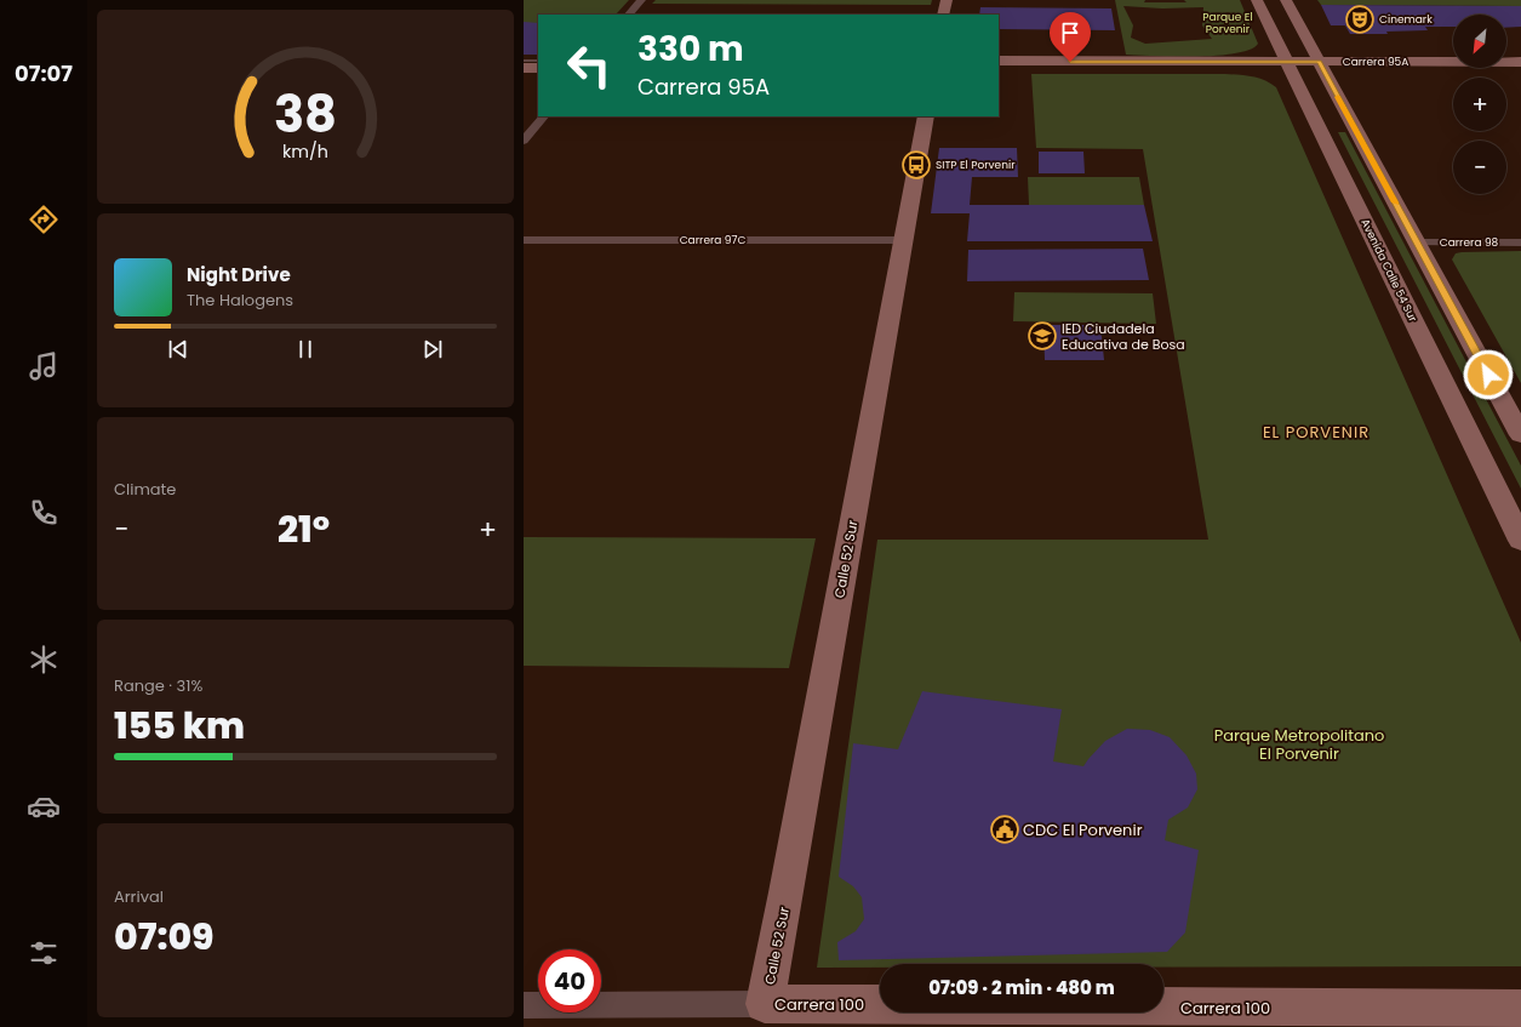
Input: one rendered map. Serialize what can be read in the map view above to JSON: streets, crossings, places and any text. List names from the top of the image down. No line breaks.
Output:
{"streets":{"street":["Carrera 95A","Carrera 97C","Carrera 98","Avenida Calle 54 Sur","Calle 52 Sur","Carrera 100"]},"crossings":[["Carrera 95A","Avenida Calle 54 Sur"],["Carrera 97C","Calle 52 Sur"],["Calle 52 Sur","Carrera 100"]],"districts":["EL PORVENIR"],"parks":["Parque El Porvenir","Parque Metropolitano El Porvenir"],"places":{"theatre":["Cinemark"],"bus stop":["SITP El Porvenir"],"school or university":["IED Ciudadela Educativa de Bosa"],"public building":["CDC El Porvenir"]},"north":"bottom left","page":{"tabs":"07:07","map_buttons":["+","−"],"turn":["330 m","Carrera 95A"],"song":["Night Drive","The Halogens"],"tile":["Climate",["Range · 31%","155 km"],["Arrival","07:09"]],"heat":["−","21°","+"],"limit":"40","trip":"07:09 · 2 min · 480 m","gauge":["38","km/h"]}}
